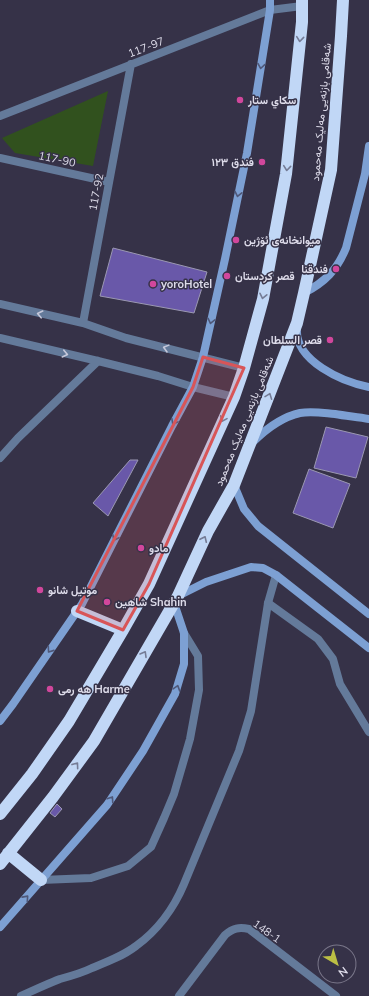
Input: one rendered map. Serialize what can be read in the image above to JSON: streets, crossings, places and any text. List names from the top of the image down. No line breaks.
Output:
{"streets":{"highway":["شەقامی بازنەیی مەلیک مەحمود"],"street":["117-97","117-90","117-92","148-1"]},"crossings":[["117-97","شەقامی بازنەیی مەلیک مەحمود"],["117-97","117-92"],["117-90","117-92"]],"places":["سكاي ستار","فندق ١٢٣","میوانخانەی ئۆژین","فندقنا","قصر كردستان","yoroHotel","قصر السلطان","مادو","موتيل شانو","شاهین Shahin","هه رمی Harme"],"north":"bottom right"}
